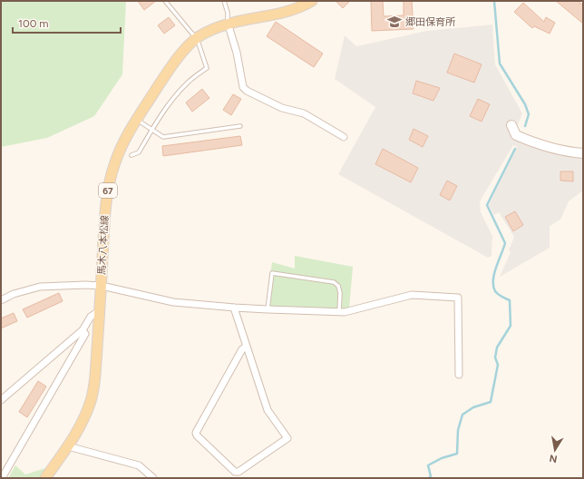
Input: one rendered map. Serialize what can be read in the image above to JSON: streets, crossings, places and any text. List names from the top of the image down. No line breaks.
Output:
{"streets":{"main road":["67","馬木八本松線"]},"places":{"school or university":["郷田保育所"]},"scale_bar":"100 m","north":"bottom"}
